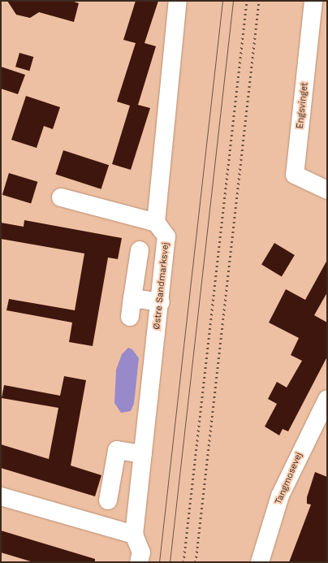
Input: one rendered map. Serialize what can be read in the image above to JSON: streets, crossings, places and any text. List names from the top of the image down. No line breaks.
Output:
{"streets":{"street":["Engsvinget","Østre Sandmarksvej","Tangmosevej"]}}
